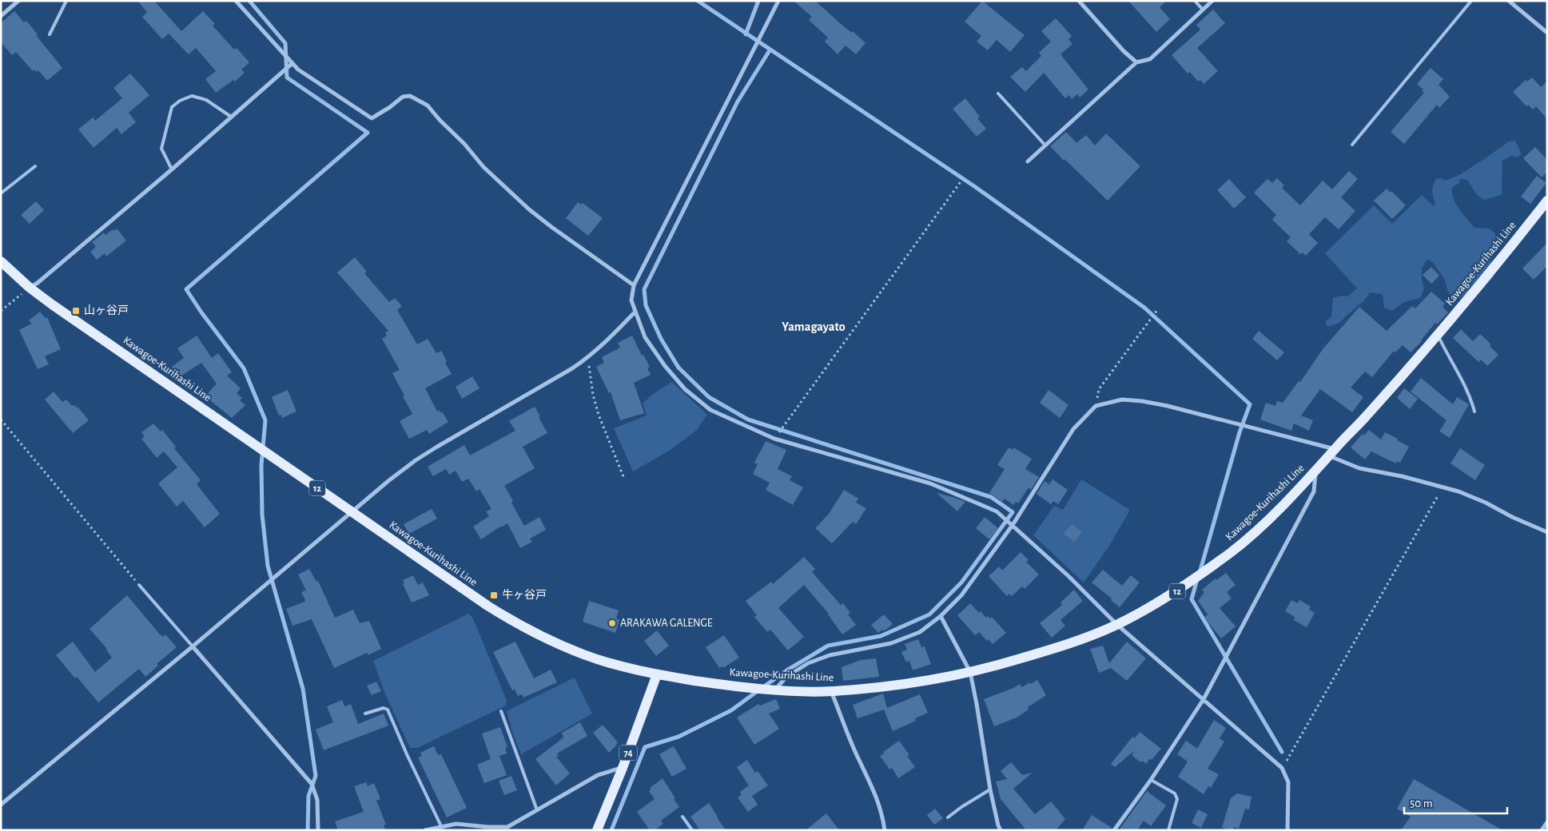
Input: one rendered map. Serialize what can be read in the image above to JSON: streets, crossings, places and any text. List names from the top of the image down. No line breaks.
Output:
{"streets":{"main road":["Kawagoe-Kurihashi Line","12","74"]},"crossings":[["Kawagoe-Kurihashi Line","74"]],"districts":["Yamagayato"],"places":{"transit":["山ヶ谷戸","牛ヶ谷戸"],"other":["ARAKAWA GALENGE"]},"scale_bar":"50 m"}
